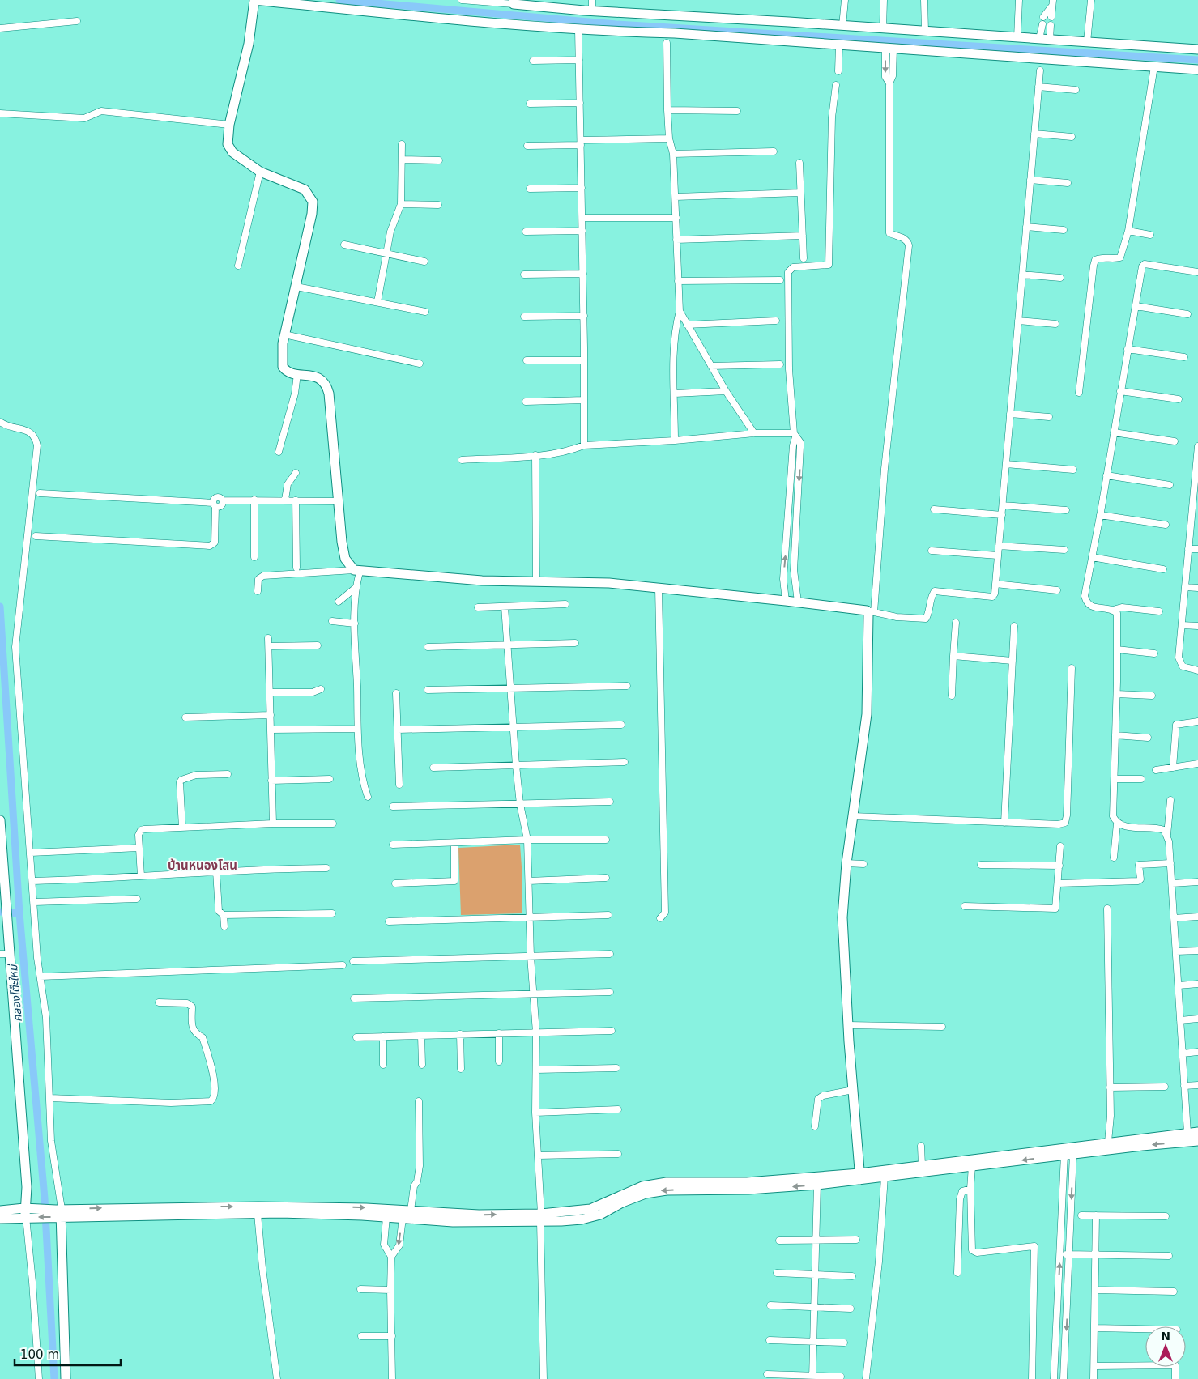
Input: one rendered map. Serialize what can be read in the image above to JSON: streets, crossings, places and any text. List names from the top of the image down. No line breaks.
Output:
{"districts":["บ้านหนองโสน"],"water":["คลองโต๊ะใหม่"],"scale_bar":"100 m","north":"top"}
